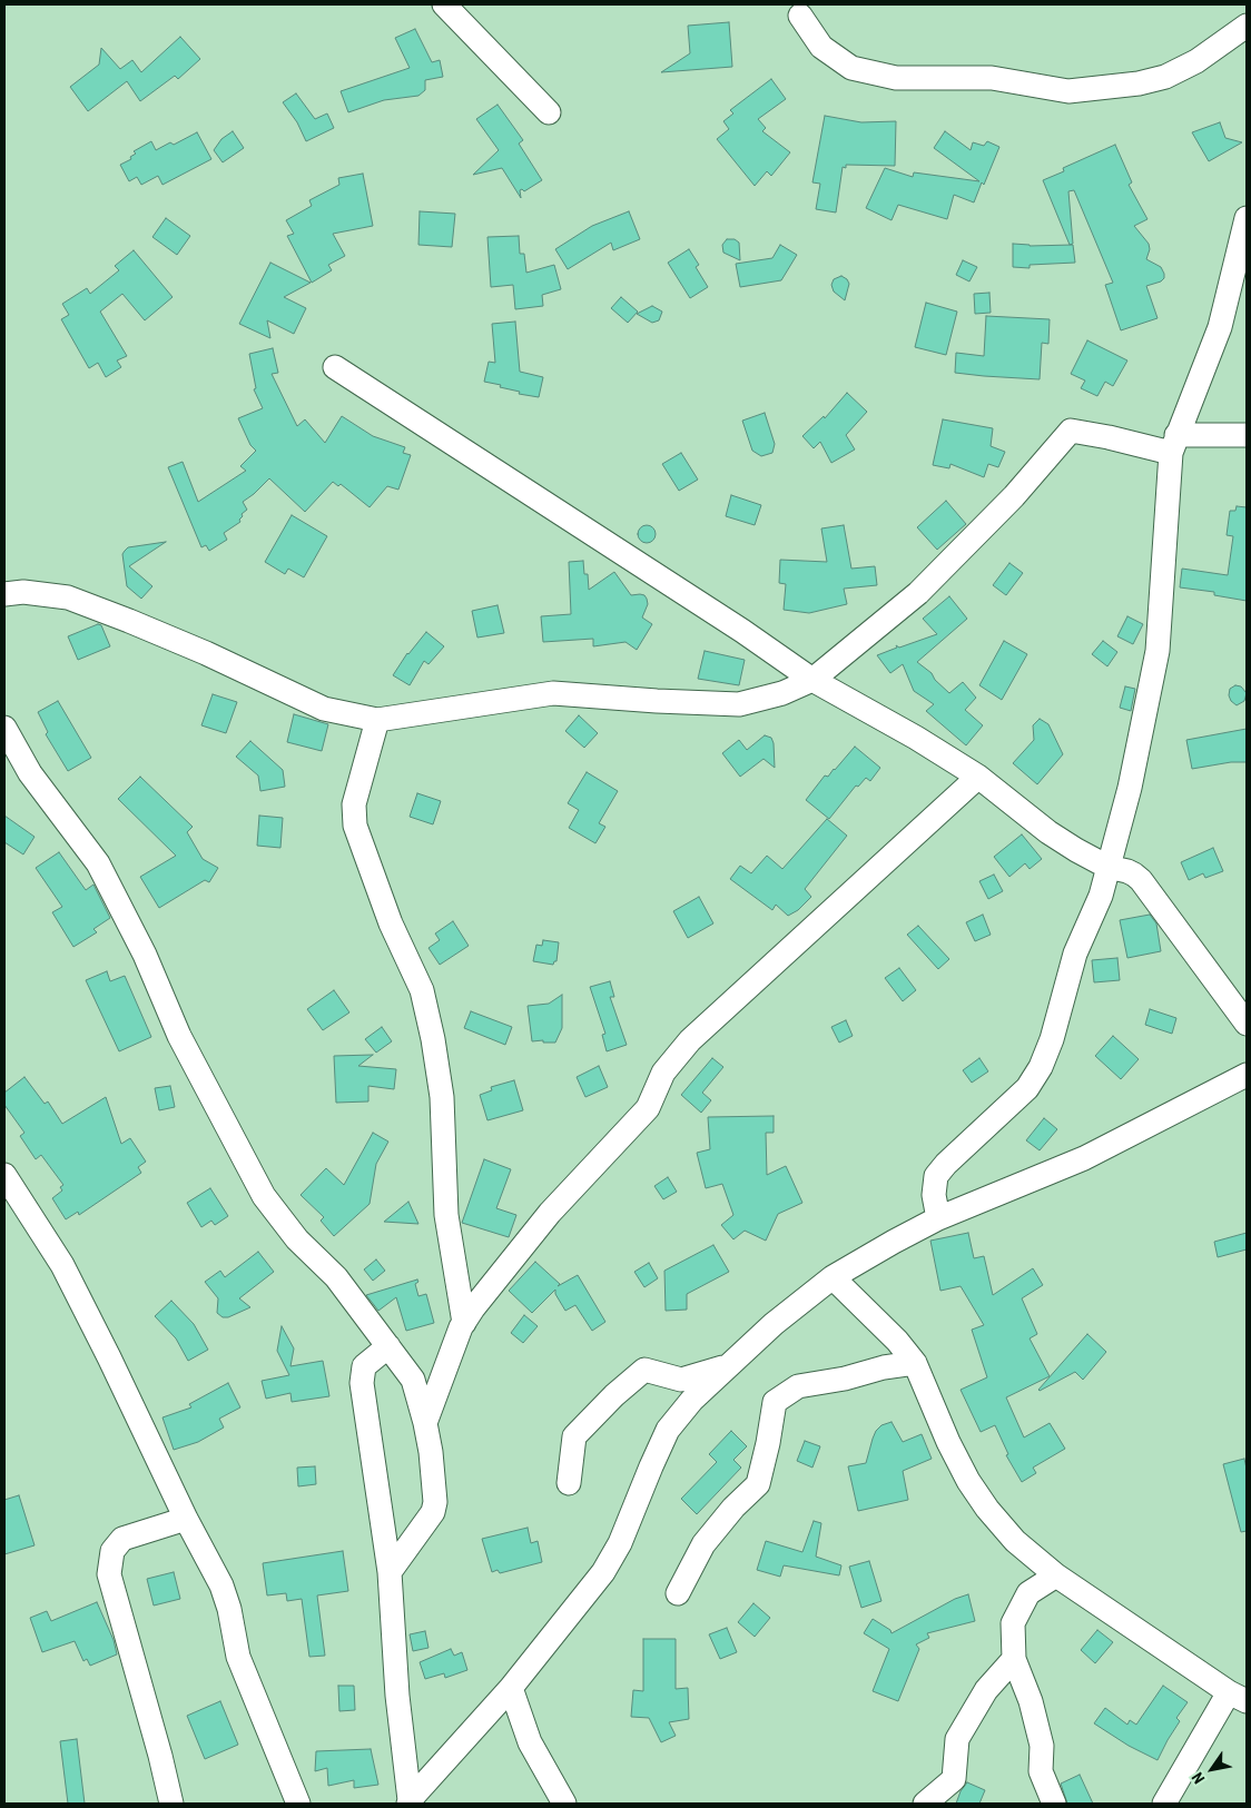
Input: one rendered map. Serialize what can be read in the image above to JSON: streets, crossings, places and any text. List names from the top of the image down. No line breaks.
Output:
{"north":"bottom left"}
